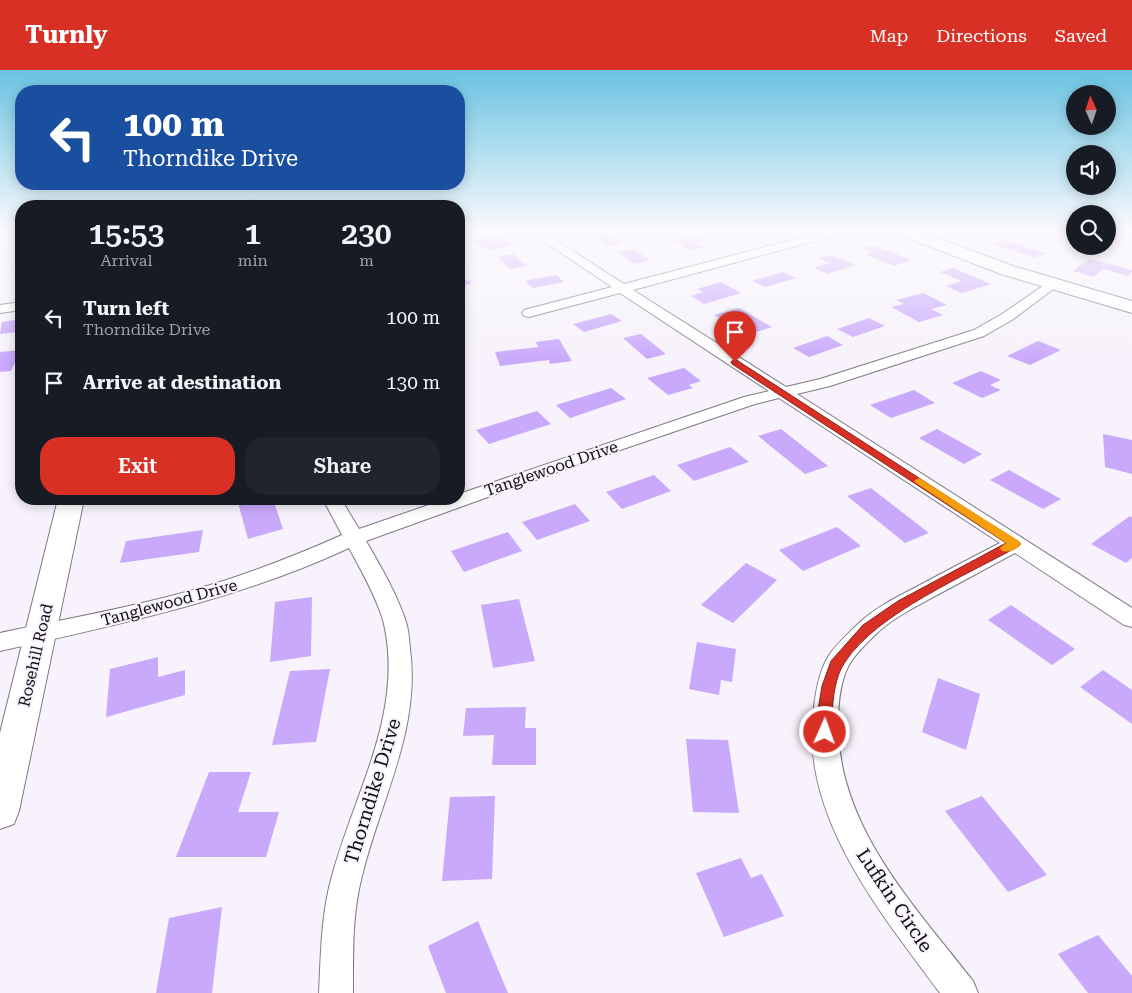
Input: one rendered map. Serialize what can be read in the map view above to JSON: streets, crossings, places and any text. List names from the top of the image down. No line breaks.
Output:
{"streets":{"street":["Tanglewood Drive","Rosehill Road","Thorndike Drive","Lufkin Circle"]},"crossings":[["Tanglewood Drive","Rosehill Road"],["Tanglewood Drive","Thorndike Drive"]],"north":"top","page":{"header":"Turnly","nav":["Map","Directions","Saved"],"turn":["100 m","Thorndike Drive"],"eta":["15:53","Arrival","1","min","230","m"],"list":[{"name":"Turn left","note":"Thorndike Drive","value":"100 m"},{"name":"Arrive at destination","value":"130 m"}],"buttons":["Exit","Share"]}}
